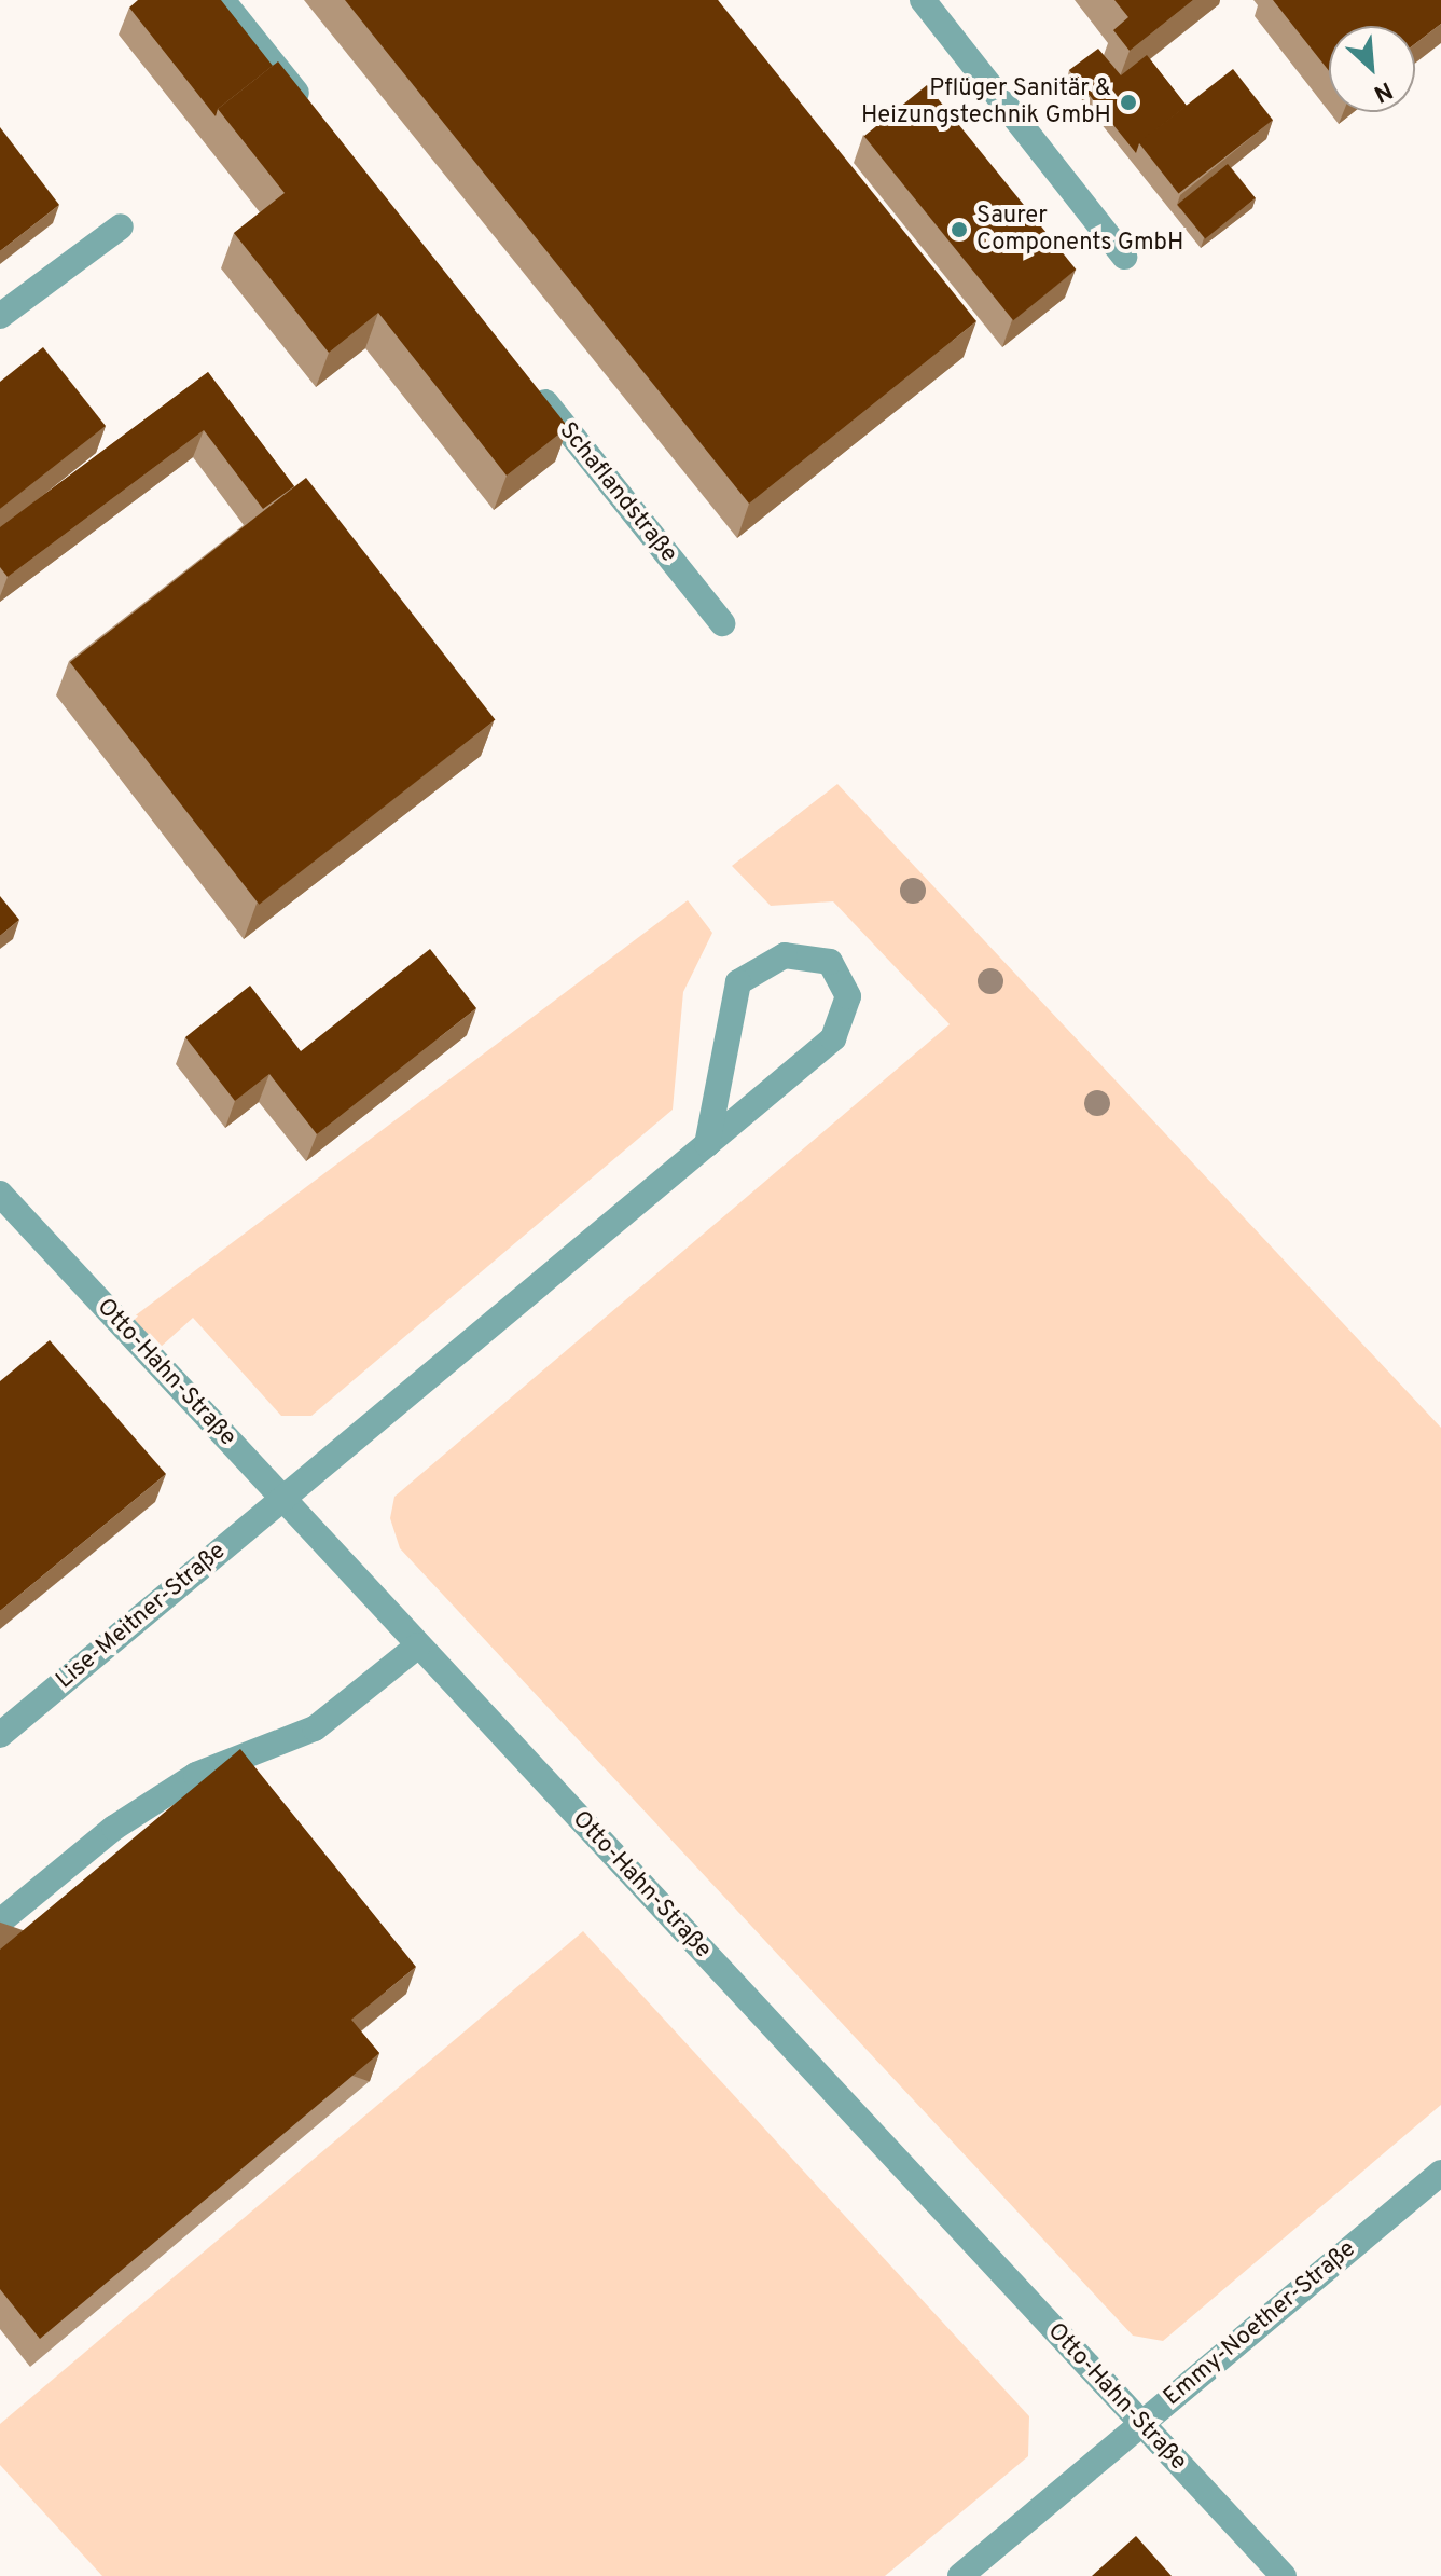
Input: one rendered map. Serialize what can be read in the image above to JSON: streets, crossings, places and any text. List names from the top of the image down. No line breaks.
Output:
{"streets":{"street":["Schaflandstraße","Otto-Hahn-Straße","Lise-Meitner-Straße","Emmy-Noether-Straße"]},"crossings":[["Otto-Hahn-Straße","Lise-Meitner-Straße"],["Otto-Hahn-Straße","Emmy-Noether-Straße"]],"places":["Pflüger Sanitär & Heizungstechnik GmbH","Saurer Components GmbH"],"north":"bottom right"}
